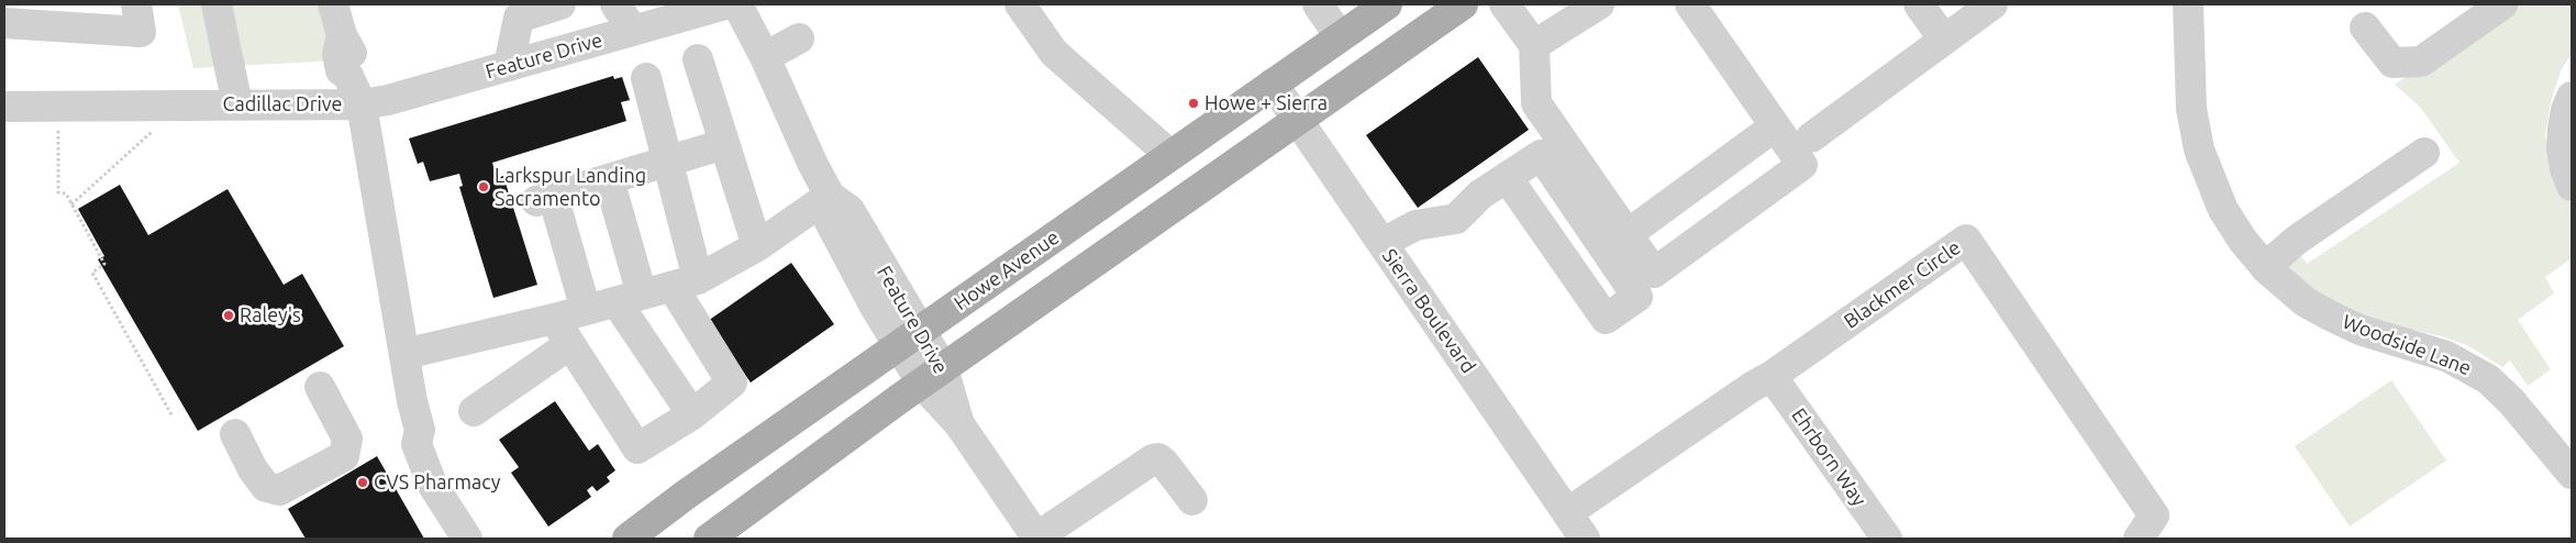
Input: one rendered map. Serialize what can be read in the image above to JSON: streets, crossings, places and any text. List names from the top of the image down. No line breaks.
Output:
{"streets":{"main road":["Howe Avenue"],"street":["Feature Drive","Cadillac Drive","Blackmer Circle","Sierra Boulevard","Woodside Lane","Ehrborn Way"]},"crossings":[["Feature Drive","Cadillac Drive"],["Feature Drive","Howe Avenue"],["Howe Avenue","Sierra Boulevard"],["Blackmer Circle","Sierra Boulevard"],["Blackmer Circle","Ehrborn Way"]],"places":["Howe + Sierra","Larkspur Landing Sacramento","Raley's","CVS Pharmacy"]}
